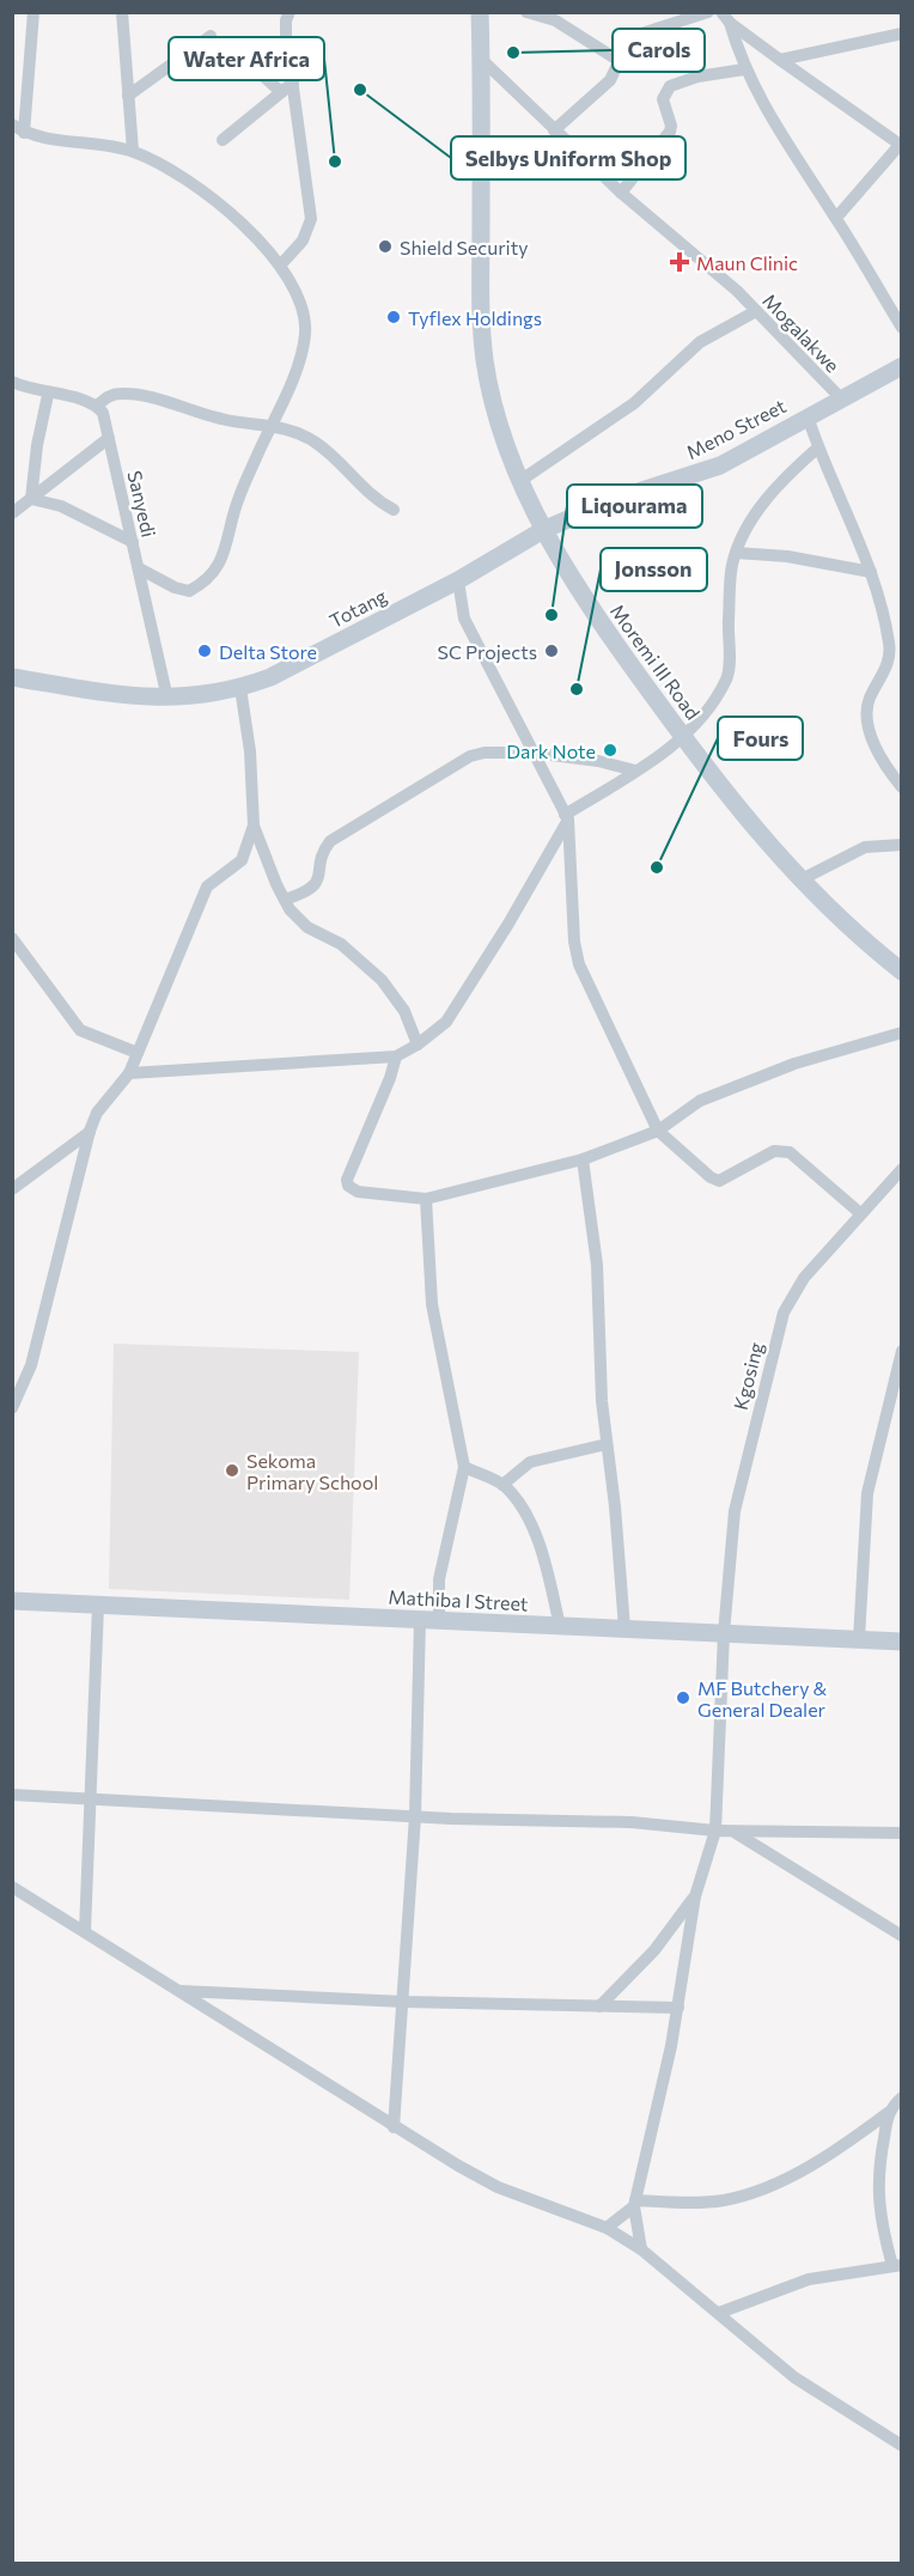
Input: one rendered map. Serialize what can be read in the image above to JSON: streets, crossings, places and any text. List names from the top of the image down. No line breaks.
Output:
{"streets":{"street":["Mogalakwe","Meno Street","Sanyedi","Totang","Moremi III Road","Kgosing","Mathiba I Street"]},"crossings":[["Mogalakwe","Meno Street"],["Mogalakwe","Moremi III Road"],["Meno Street","Totang"],["Meno Street","Moremi III Road"],["Sanyedi","Totang"],["Totang","Moremi III Road"],["Kgosing","Mathiba I Street"]],"places":{"other":["Carols","Selbys Uniform Shop","Water Africa","Shield Security","Tyflex Holdings","Liqourama","Delta Store","SC Projects","Jonsson","Dark Note","Fours","Sekoma Primary School","MF Butchery & General Dealer"],"health":["Maun Clinic"]}}
